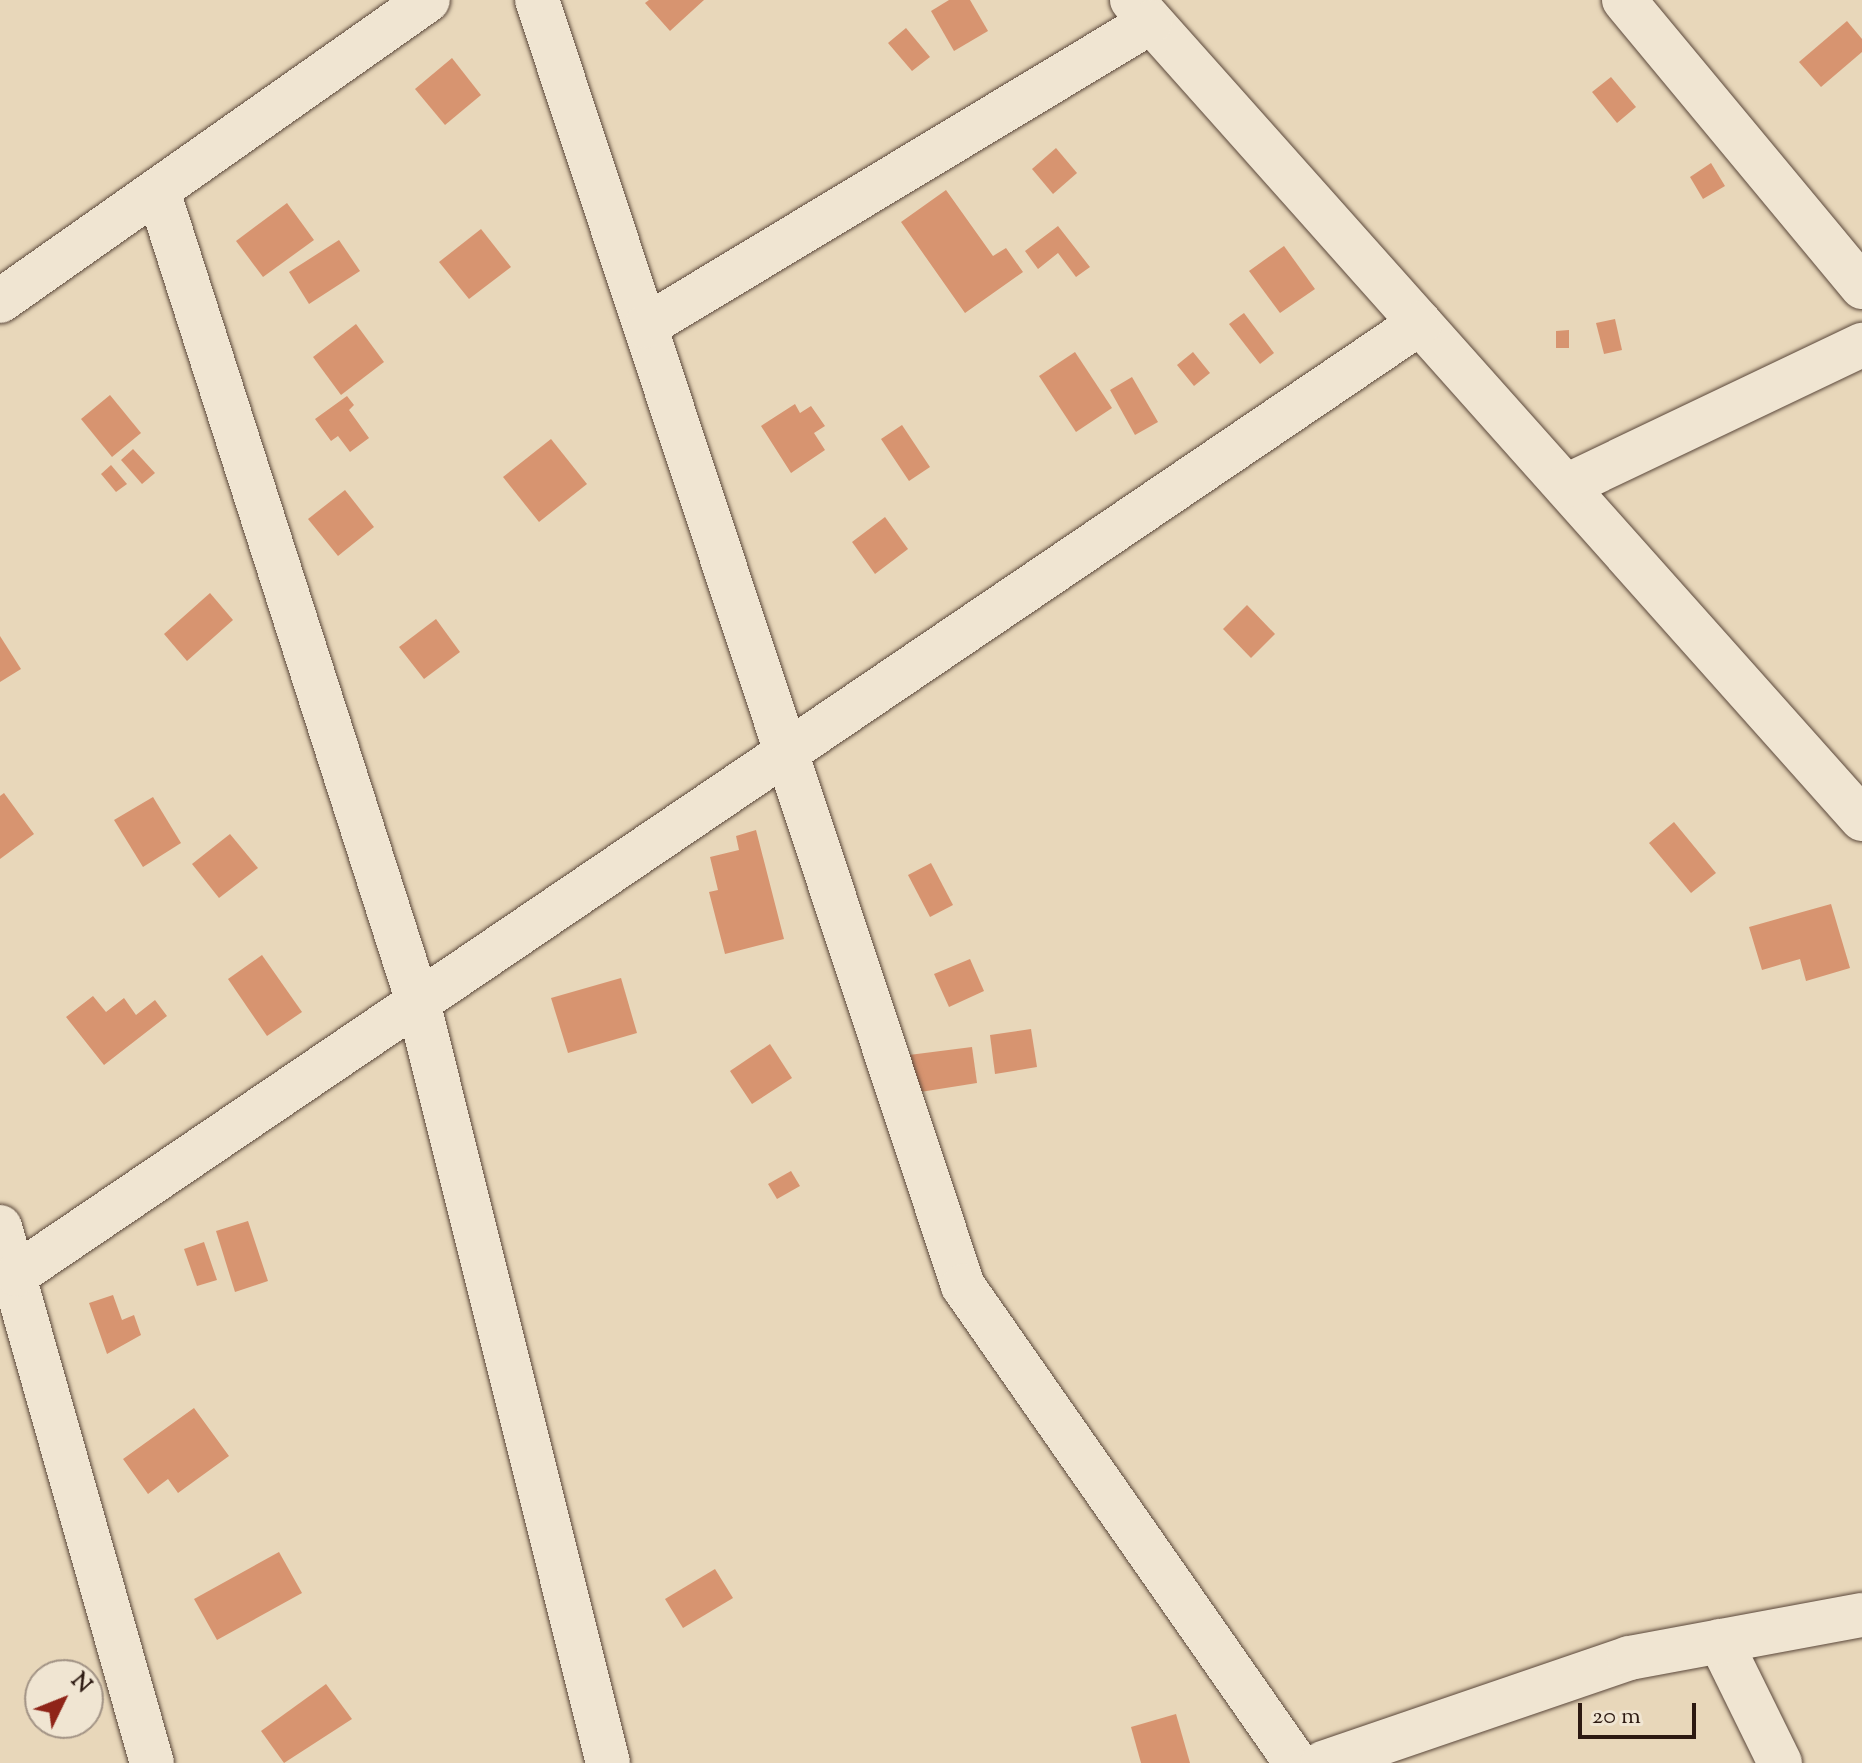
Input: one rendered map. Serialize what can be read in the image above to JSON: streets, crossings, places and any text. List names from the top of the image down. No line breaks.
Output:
{"scale_bar":"20 m","north":"top right"}
